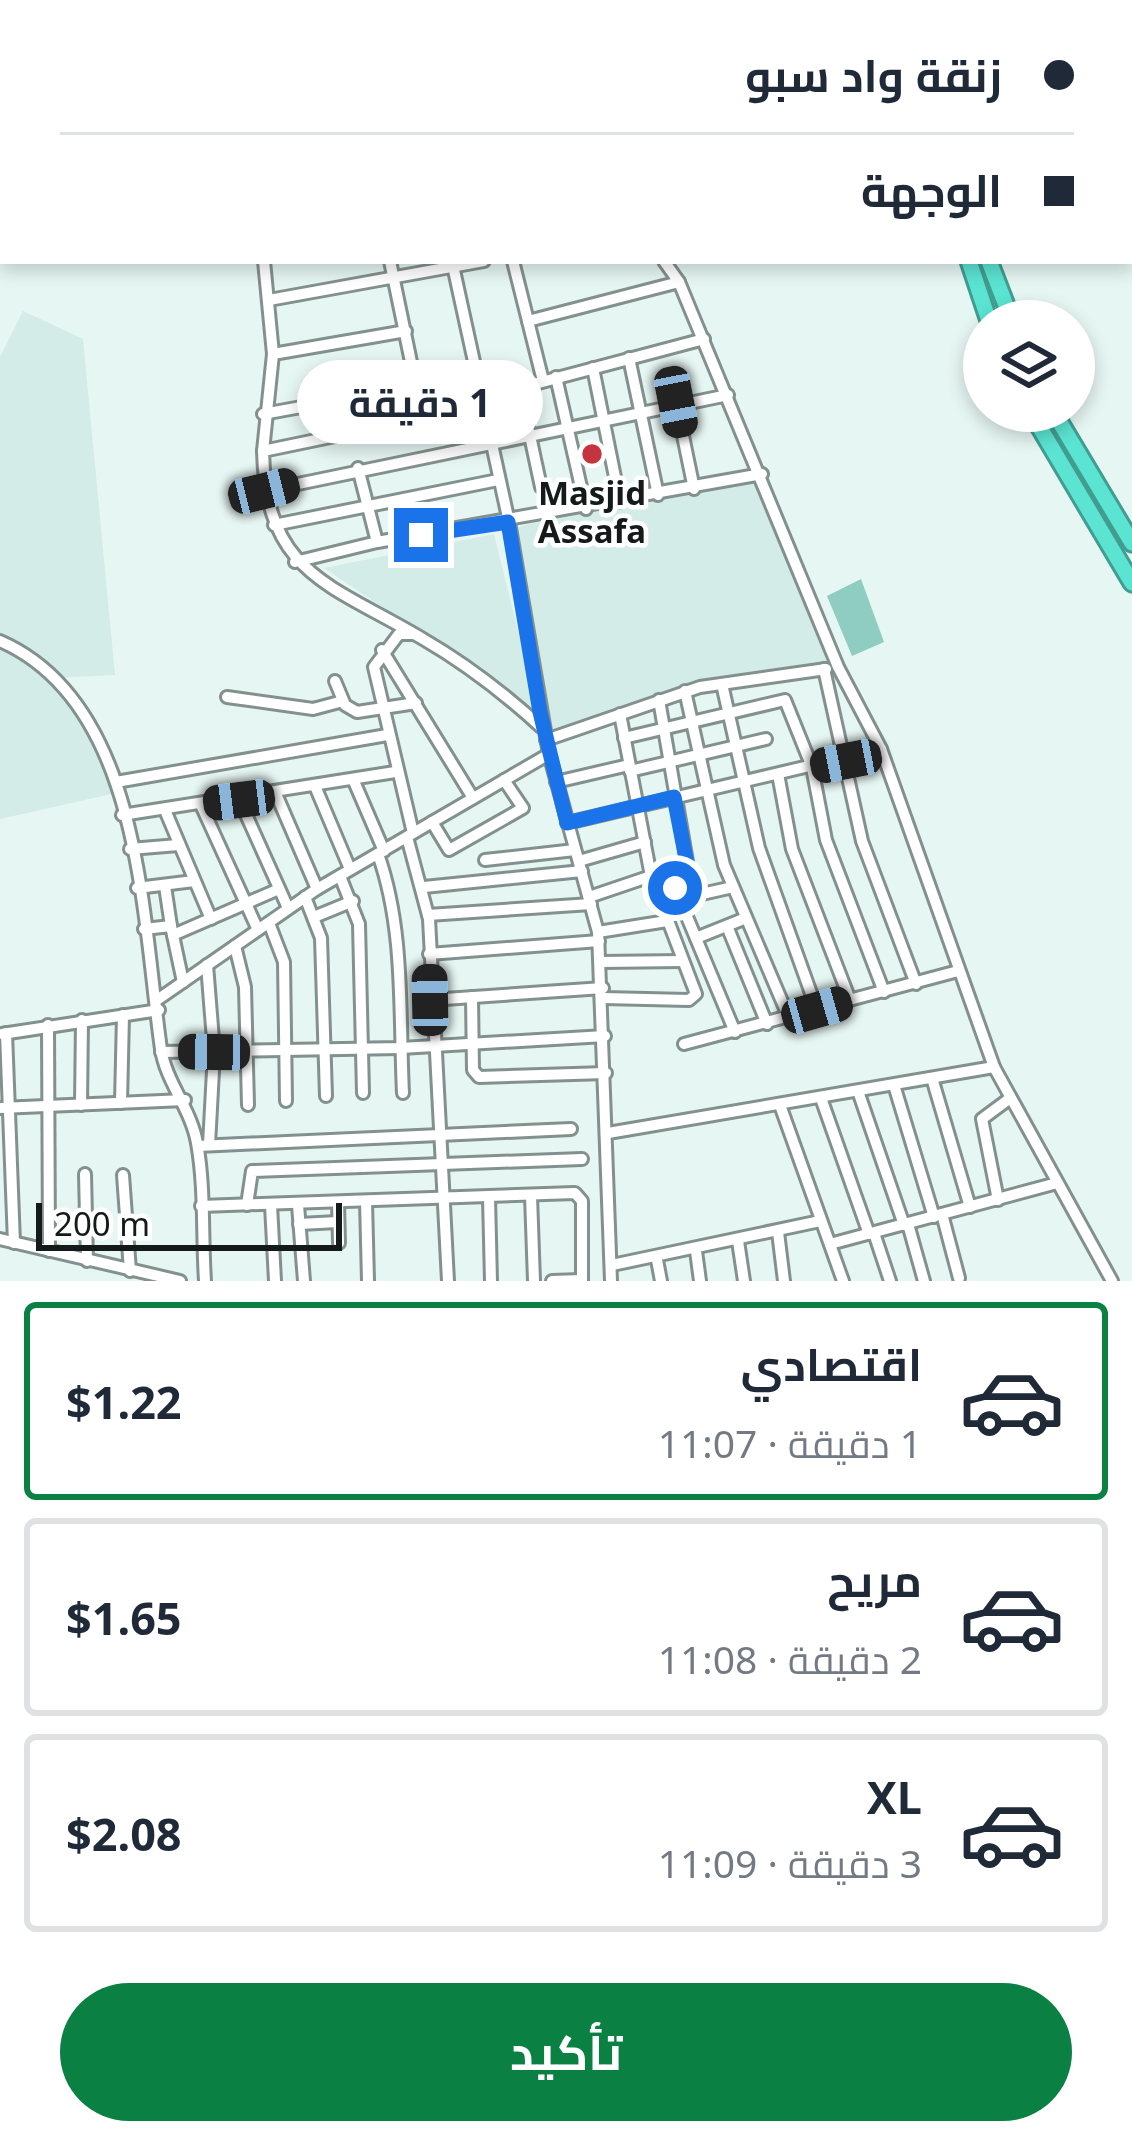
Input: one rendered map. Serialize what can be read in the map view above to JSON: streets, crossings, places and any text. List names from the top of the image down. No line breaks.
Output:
{"places":["Masjid Assafa"],"scale_bar":"200 m","page":{"banner":["زنقة واد سبو","الوجهة"],"bubble":"1 دقيقة","scale":"200 m","list":[{"name":"اقتصادي","note":"1 دقيقة · 11:07","value":"$1.22"},{"name":"مريح","note":"2 دقيقة · 11:08","value":"$1.65"},{"name":"XL","note":"3 دقيقة · 11:09","value":"$2.08"}],"buttons":"تأكيد"}}
